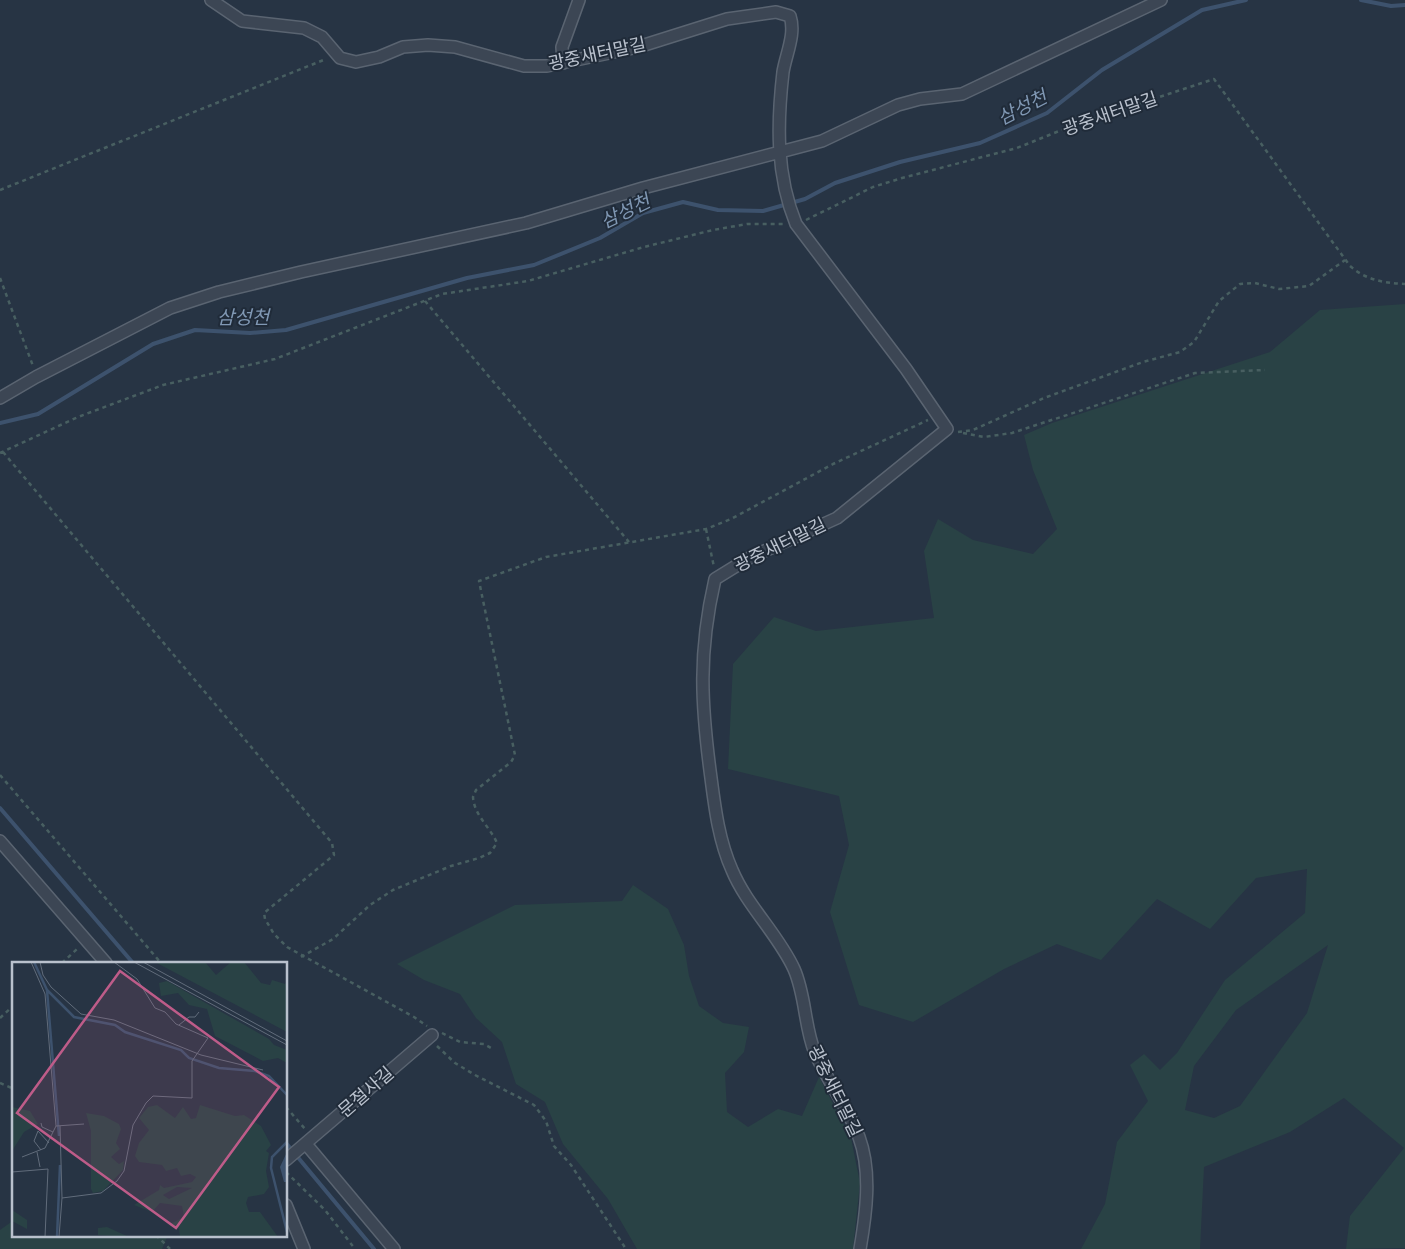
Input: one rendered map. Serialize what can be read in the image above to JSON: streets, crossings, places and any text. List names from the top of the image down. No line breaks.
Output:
{"streets":{"street":["광중새터말길","문절사길"]},"water":["삼성천"]}
